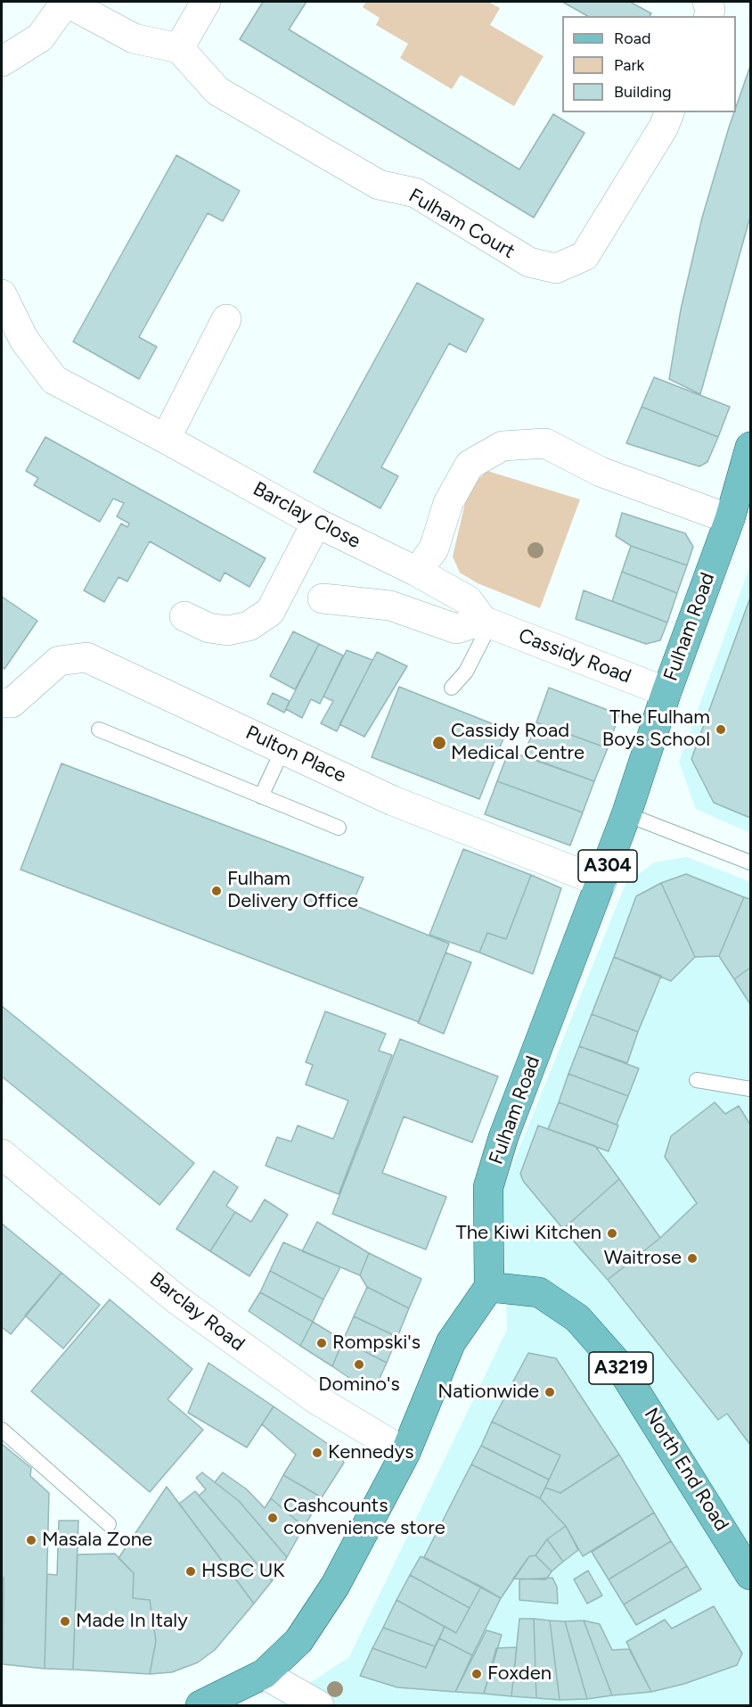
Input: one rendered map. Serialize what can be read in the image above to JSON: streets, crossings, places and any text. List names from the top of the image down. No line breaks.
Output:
{"streets":{"main road":["Fulham Road","A304","A3219","North End Road"],"street":["Fulham Court","Barclay Close","Cassidy Road","Pulton Place","Barclay Road"]},"crossings":[["Fulham Road","Cassidy Road"],["Fulham Road","Pulton Place"],["Fulham Road","North End Road"]],"places":["The Fulham Boys School","Cassidy Road Medical Centre","Fulham Delivery Office","The Kiwi Kitchen","Waitrose","Rompski's","Domino's","Nationwide","Kennedys","Cashcounts convenience store","Masala Zone","HSBC UK","Made In Italy","Foxden"],"legend":["Road","Park","Building"]}
